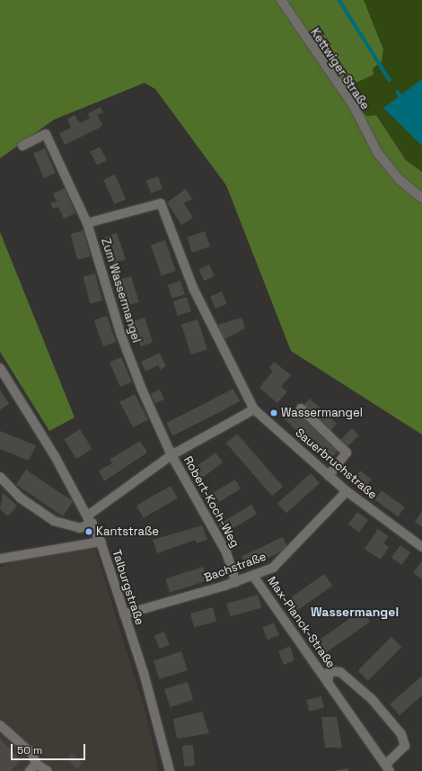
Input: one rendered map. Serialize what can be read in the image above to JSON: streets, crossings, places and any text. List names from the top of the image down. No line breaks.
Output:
{"streets":{"street":["Kettwiger Straße","Zum Wassermangel","Sauerbruchstraße","Robert-Koch-Weg","Bachstraße","Talburgstraße","Max-Planck-Straße"]},"crossings":[["Zum Wassermangel","Robert-Koch-Weg"],["Sauerbruchstraße","Bachstraße"],["Robert-Koch-Weg","Bachstraße"],["Bachstraße","Talburgstraße"],["Bachstraße","Max-Planck-Straße"]],"districts":["Wassermangel"],"places":["Wassermangel","Kantstraße"],"scale_bar":"50 m"}
